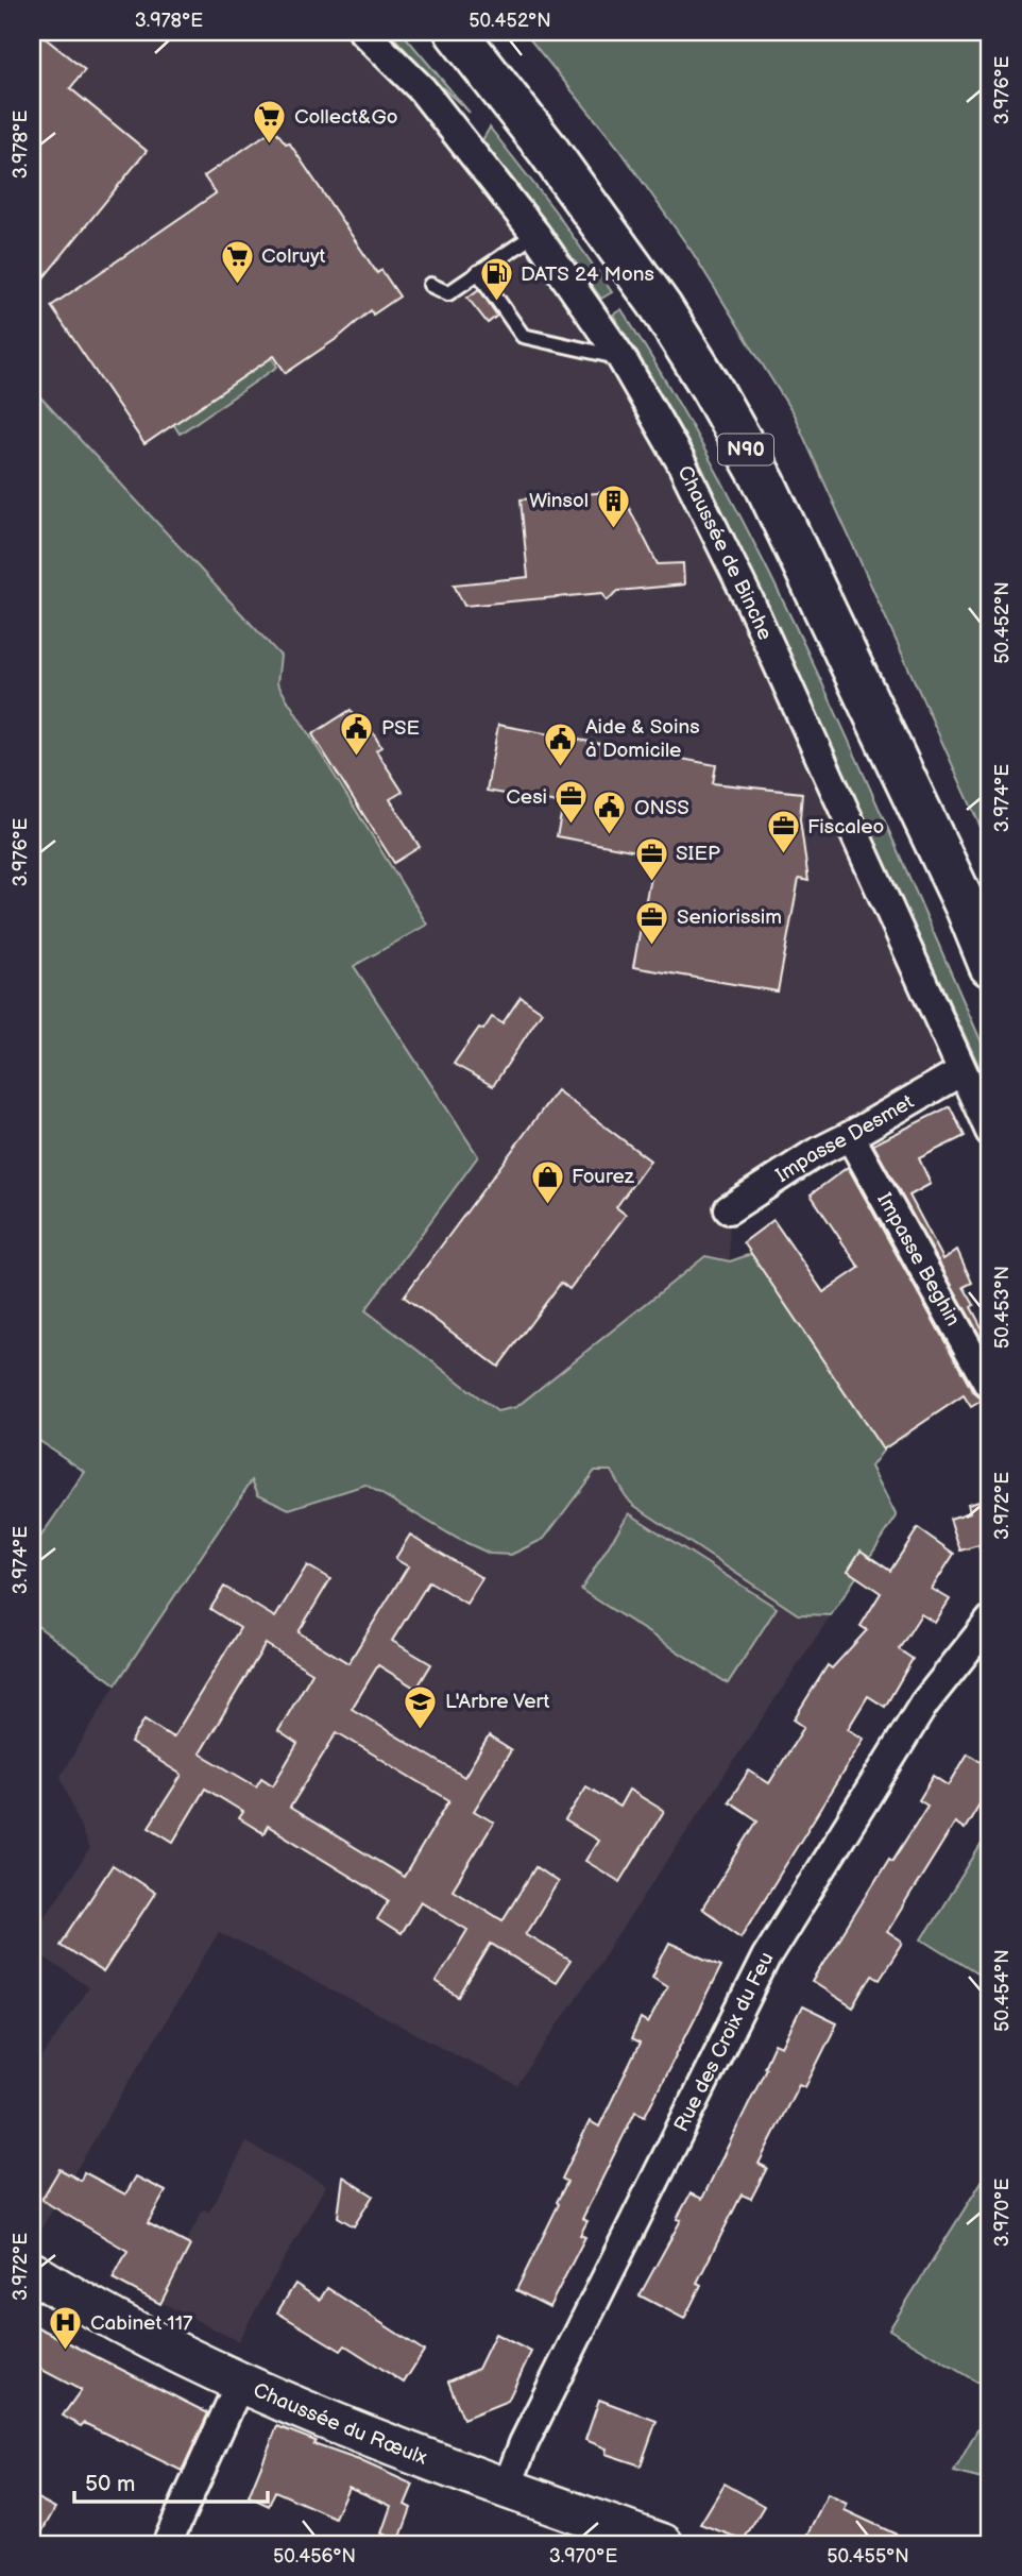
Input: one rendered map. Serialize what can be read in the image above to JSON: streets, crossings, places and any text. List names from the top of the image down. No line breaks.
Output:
{"streets":{"main road":["N90","Chaussée du Rœulx"],"street":["Chaussée de Binche","Impasse Desmet","Impasse Beghin","Rue des Croix du Feu"]},"crossings":[["Chaussée de Binche","Impasse Desmet"],["Impasse Desmet","Impasse Beghin"],["Rue des Croix du Feu","Chaussée du Rœulx"]],"places":{"supermarket":["Collect&Go","Colruyt"],"fuel station":["DATS 24 Mons"],"building":["Winsol"],"public building":["PSE","Aide & Soins à Domicile","ONSS"],"office":["Cesi","Fiscaleo","SIEP","Seniorissim"],"shop":["Fourez"],"school or university":["L'Arbre Vert"],"hospital":["Cabinet 117"]},"scale_bar":"50 m","coordinates":["3.978°E","50.452°N","3.976°E","3.974°E","50.453°N","3.972°E","50.454°N","3.970°E","50.456°N","50.455°N"]}
